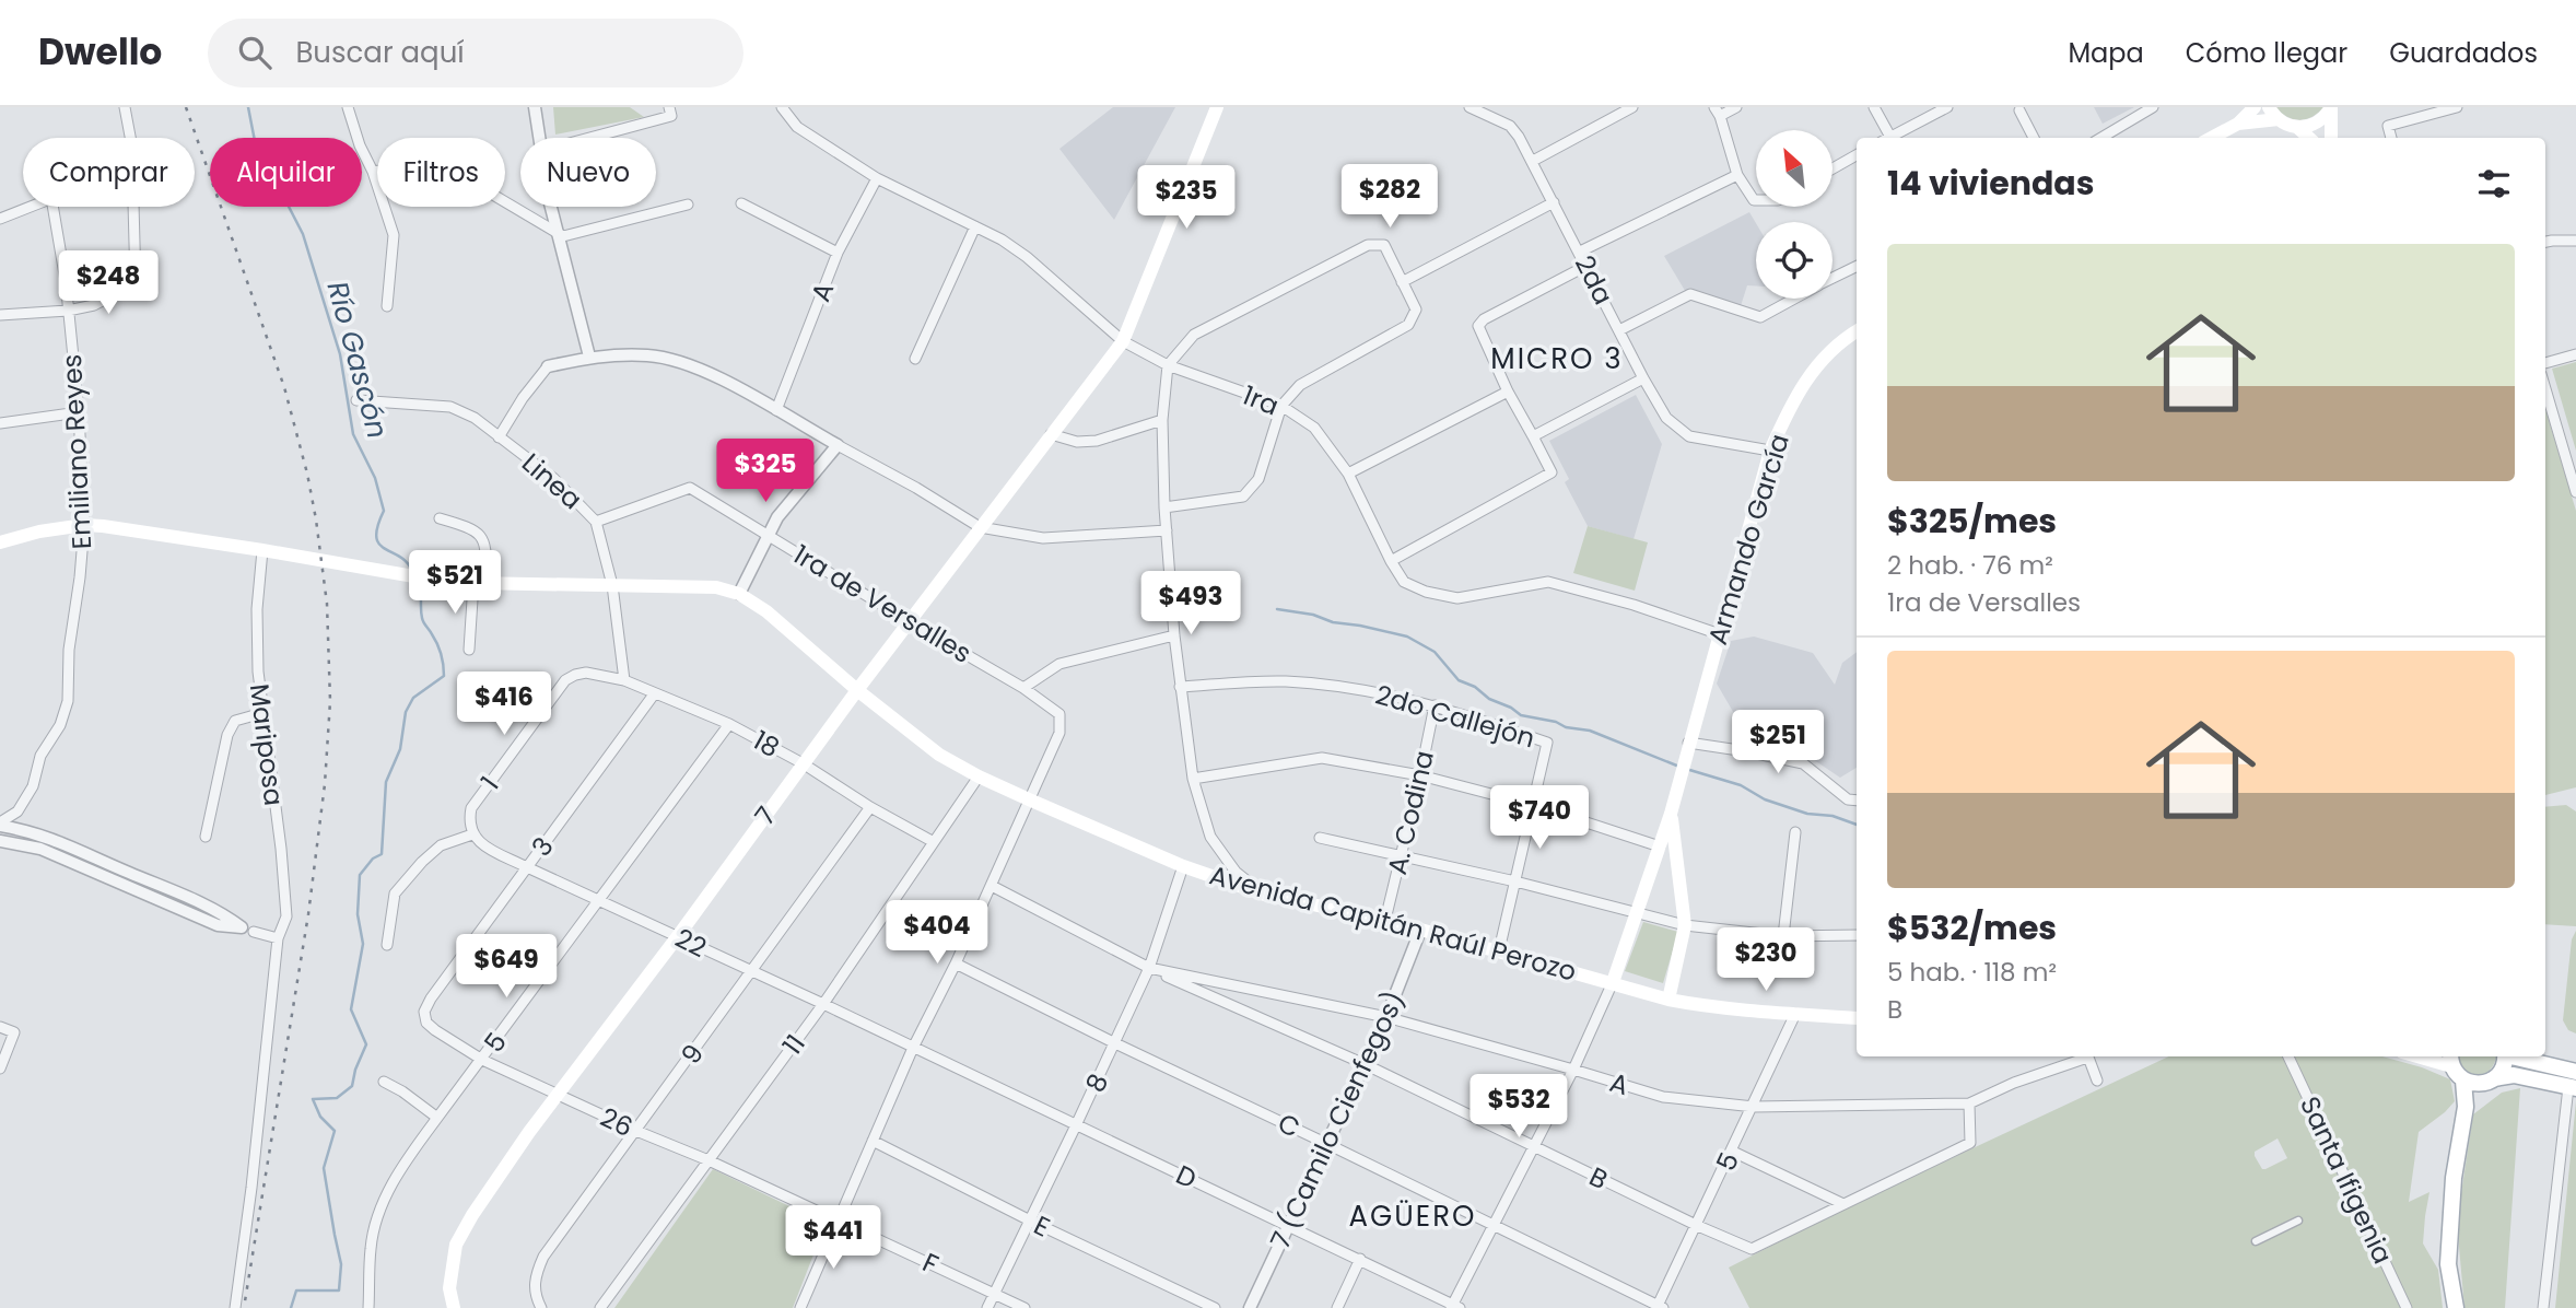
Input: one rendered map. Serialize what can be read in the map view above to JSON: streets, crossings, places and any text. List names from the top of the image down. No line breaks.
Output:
{"streets":{"main road":["Armando García","7","Avenida Capitán Raúl Perozo"],"street":["2da","A","1ra","Emiliano Reyes","Linea","1ra de Versalles","2do Callejón","18","Mariposa","1","A. Codina","3","22","5","11","9","8","7 (Camilo Cienfegos)","26","C","D","B","Santa Ifigenia","E","F"]},"crossings":[["2da","Armando García"],["A","1ra"],["A","5"],["A","8"],["A","7 (Camilo Cienfegos)"],["A","B"],["1ra","Armando García"],["1ra","7"],["Emiliano Reyes","Avenida Capitán Raúl Perozo"],["Linea","1ra de Versalles"],["Linea","18"],["Linea","Avenida Capitán Raúl Perozo"],["Armando García","Avenida Capitán Raúl Perozo"],["1ra de Versalles","7"],["2do Callejón","A. Codina"],["18","1"],["18","7"],["18","3"],["18","5"],["18","11"],["18","9"],["Mariposa","Avenida Capitán Raúl Perozo"],["1","22"],["A. Codina","Avenida Capitán Raúl Perozo"],["7","Avenida Capitán Raúl Perozo"],["7","22"],["7","26"],["3","22"],["3","26"],["Avenida Capitán Raúl Perozo","5"],["Avenida Capitán Raúl Perozo","11"],["Avenida Capitán Raúl Perozo","8"],["Avenida Capitán Raúl Perozo","7 (Camilo Cienfegos)"],["22","5"],["22","11"],["22","9"],["22","D"],["5","26"],["5","C"],["5","B"],["11","26"],["9","26"],["8","C"],["8","D"],["8","B"],["8","E"],["8","F"],["7 (Camilo Cienfegos)","C"],["7 (Camilo Cienfegos)","D"],["7 (Camilo Cienfegos)","B"],["26","F"]],"districts":["MICRO 3","AGÜERO"],"water":["Río Gascón"],"north":"top left","page":{"header":"Dwello","search":"Buscar aquí","nav":["Mapa","Cómo llegar","Guardados"],"chip":["Comprar","Alquilar","Filtros","Nuevo"],"heading":"14 viviendas","price":["$282","$235","$248","$325","$521","$493","$416","$251","$740","$404","$230","$649","$532","$441"],"list":[{"name":"$325/mes","note":"2 hab. · 76 m² · 1ra de Versalles"},{"name":"$532/mes","note":"5 hab. · 118 m² · B"}]}}
